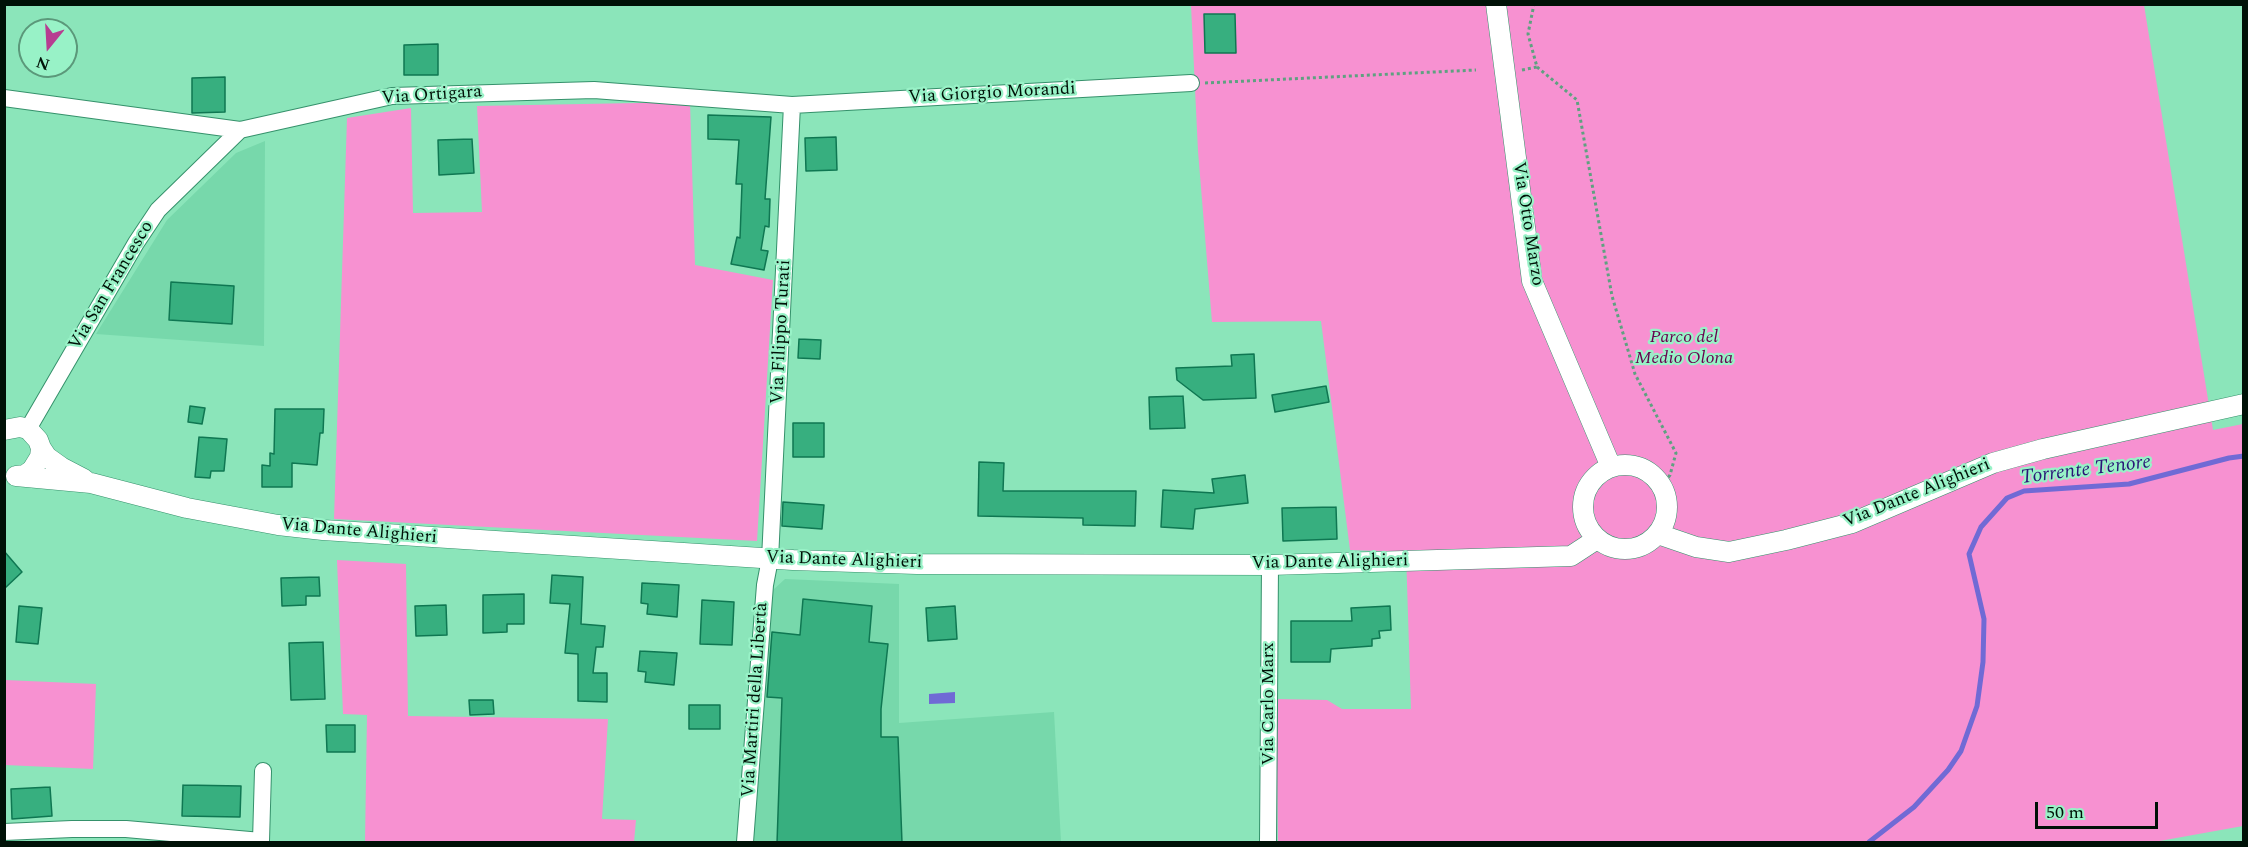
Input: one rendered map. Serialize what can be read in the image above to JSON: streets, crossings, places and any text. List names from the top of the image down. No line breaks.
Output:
{"streets":{"street":["Via Giorgio Morandi","Via Ortigara","Via Otto Marzo","Via San Francesco","Via Filippo Turati","Via Dante Alighieri","Via Martiri della Libertà","Via Carlo Marx"]},"crossings":[["Via Giorgio Morandi","Via Ortigara"],["Via Giorgio Morandi","Via Filippo Turati"],["Via Ortigara","Via San Francesco"],["Via Ortigara","Via Filippo Turati"],["Via Otto Marzo","Via Dante Alighieri"],["Via San Francesco","Via Dante Alighieri"],["Via Filippo Turati","Via Dante Alighieri"],["Via Filippo Turati","Via Martiri della Libertà"],["Via Dante Alighieri","Via Martiri della Libertà"],["Via Dante Alighieri","Via Carlo Marx"]],"water":["Torrente Tenore"],"parks":["Parco del Medio Olona"],"scale_bar":"50 m","north":"bottom"}
